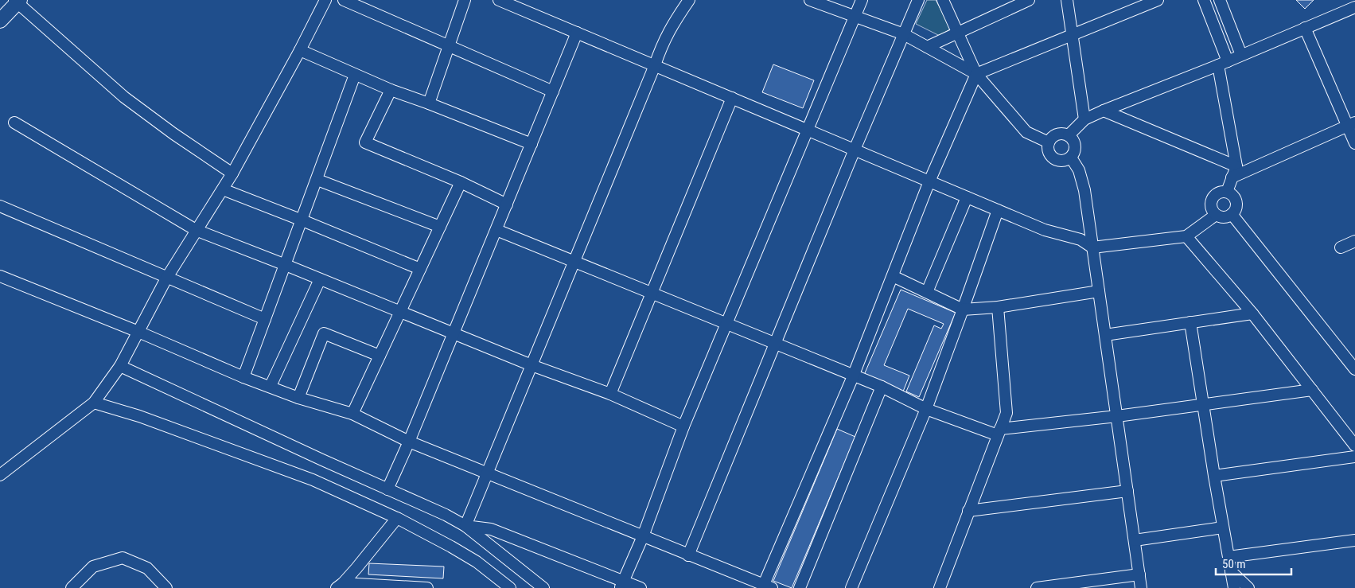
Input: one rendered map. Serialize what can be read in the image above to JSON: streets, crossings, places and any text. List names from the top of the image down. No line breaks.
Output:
{"scale_bar":"50 m"}
